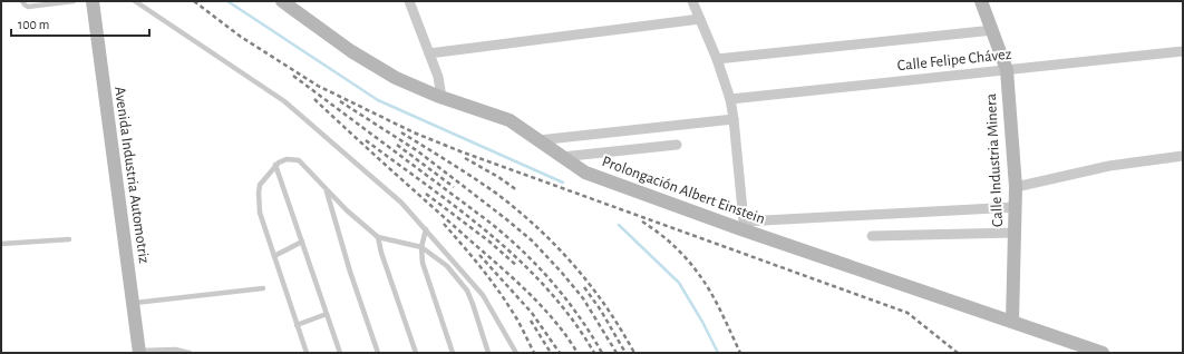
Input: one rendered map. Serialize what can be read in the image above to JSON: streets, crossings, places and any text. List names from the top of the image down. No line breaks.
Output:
{"streets":{"main road":["Calle Industria Minera","Avenida Industria Automotriz","Prolongación Albert Einstein"],"street":["Calle Felipe Chávez"]},"crossings":[["Calle Felipe Chávez","Calle Industria Minera"],["Calle Industria Minera","Prolongación Albert Einstein"]],"scale_bar":"100 m"}
